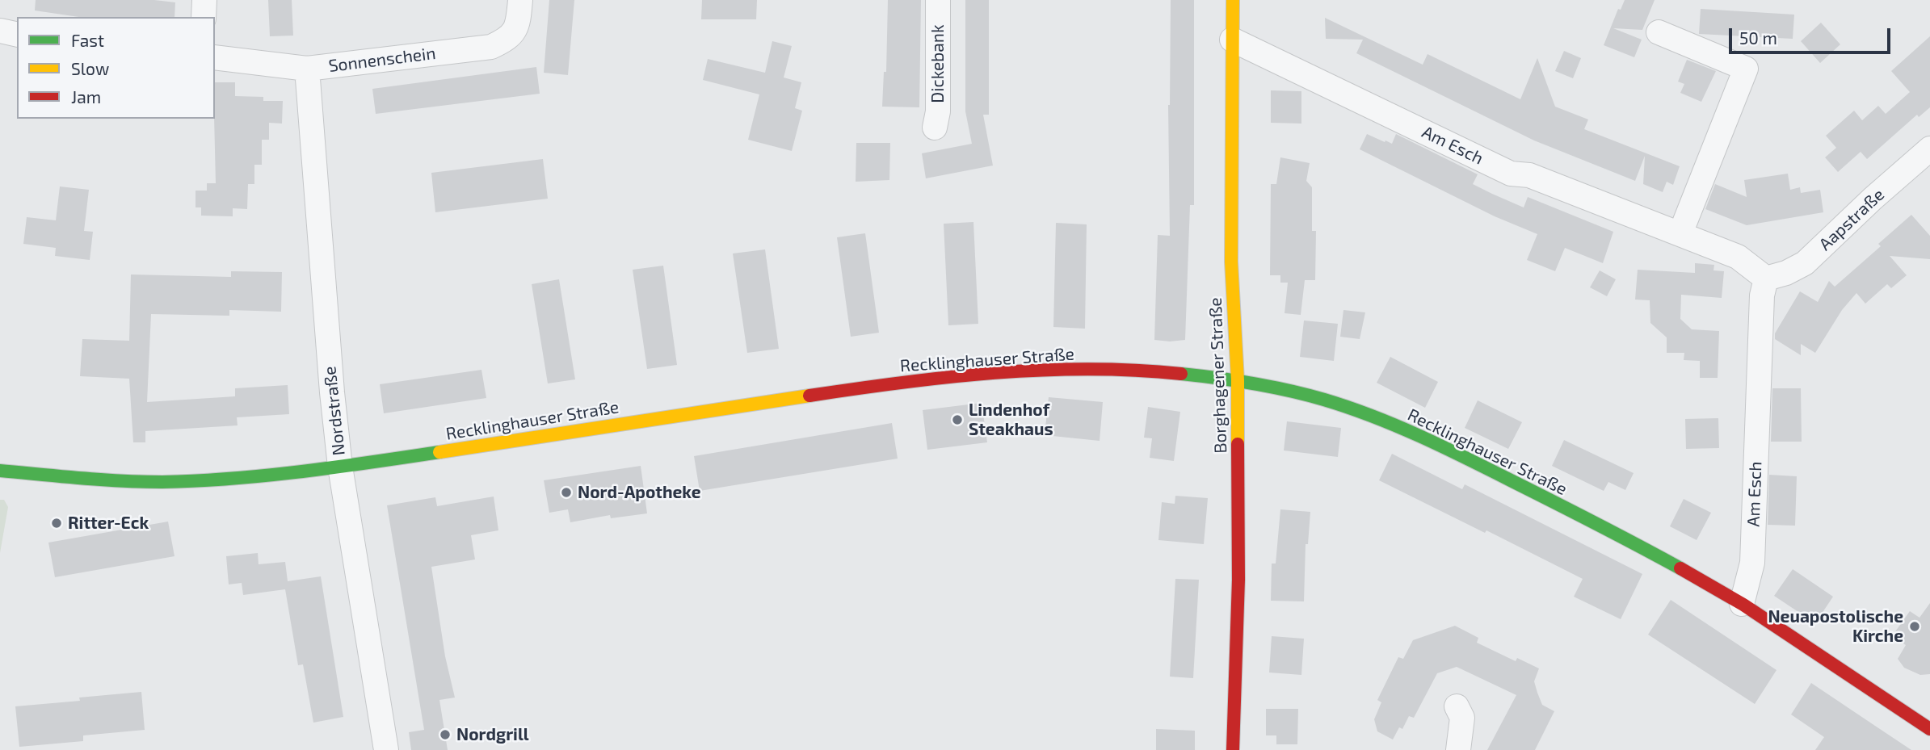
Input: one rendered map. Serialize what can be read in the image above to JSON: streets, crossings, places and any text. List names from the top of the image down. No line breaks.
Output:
{"streets":{"street":["Sonnenschein","Dickebank","Am Esch","Aapstraße","Recklinghauser Straße","Borghagener Straße","Nordstraße"]},"crossings":[["Sonnenschein","Nordstraße"],["Am Esch","Aapstraße"],["Am Esch","Recklinghauser Straße"],["Am Esch","Borghagener Straße"],["Recklinghauser Straße","Borghagener Straße"],["Recklinghauser Straße","Nordstraße"]],"places":["Lindenhof Steakhaus","Nord-Apotheke","Ritter-Eck","Neuapostolische Kirche","Nordgrill"],"legend":["Fast","Slow","Jam"],"scale_bar":"50 m"}
